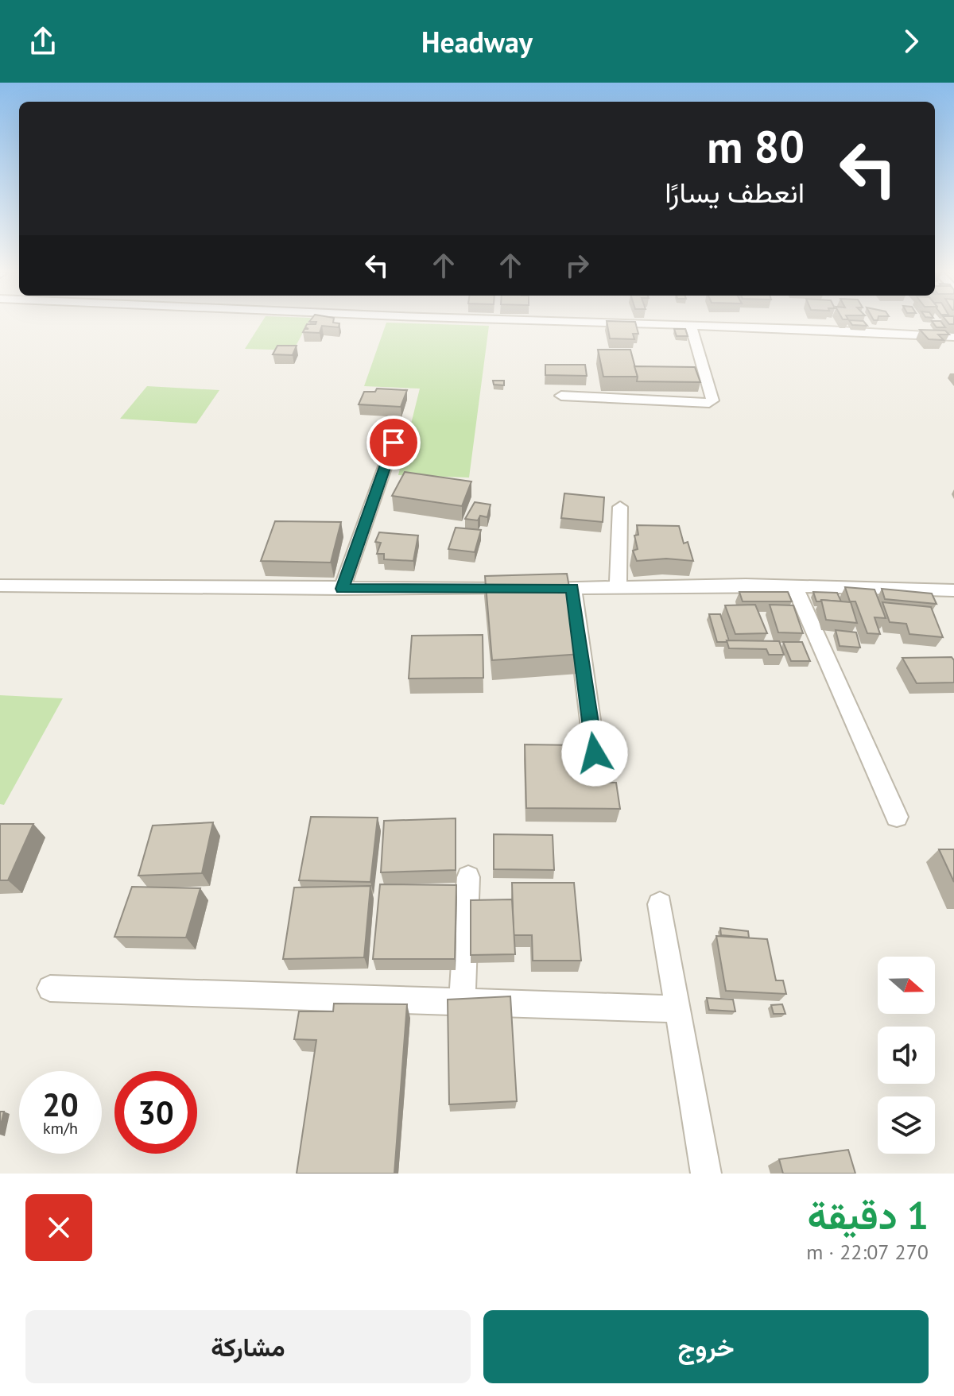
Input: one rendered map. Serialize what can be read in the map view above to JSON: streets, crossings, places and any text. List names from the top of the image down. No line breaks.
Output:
{"north":"right","page":{"header":"Headway","turn":["80 m","انعطف يسارًا"],"speed":"20 km/h","limit":"30","heading":["1 دقيقة","270 m · 22:07"],"buttons":["خروج","مشاركة"]}}
